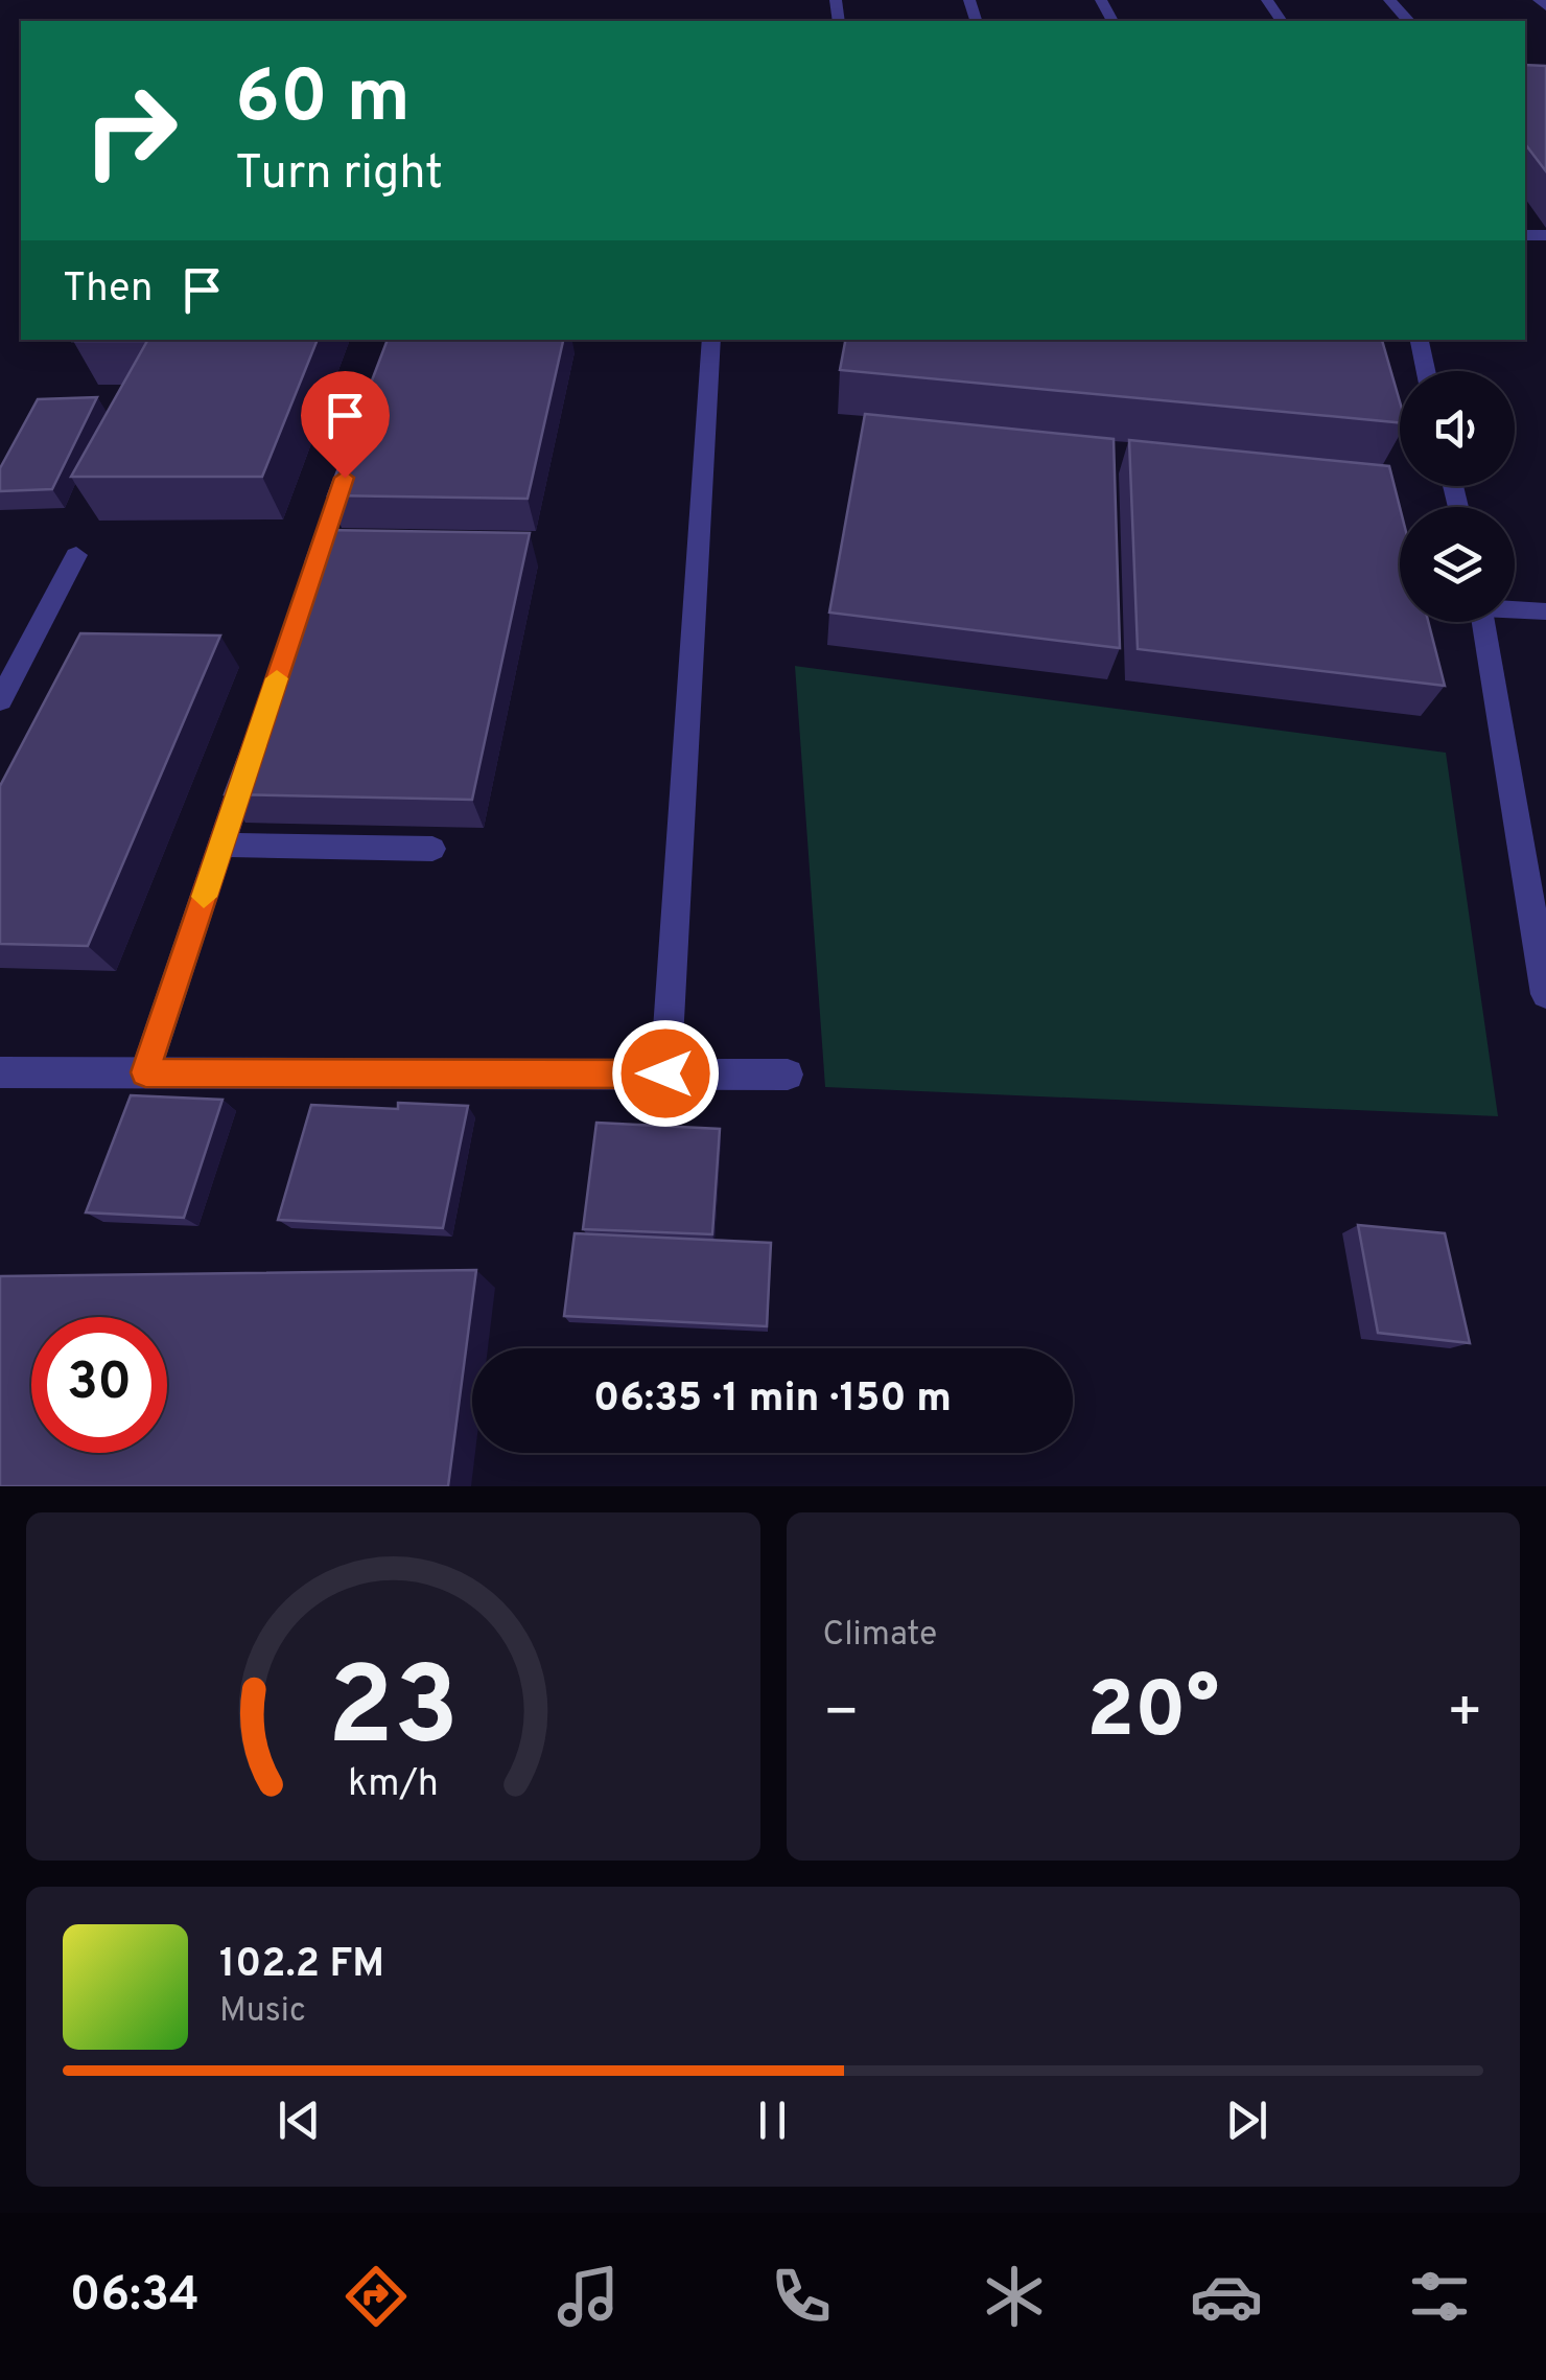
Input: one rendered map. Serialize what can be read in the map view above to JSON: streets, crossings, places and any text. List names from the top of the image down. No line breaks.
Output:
{"page":{"turn":["60 m","Turn right"],"then":"Then","limit":"30","trip":"06:35 · 1 min · 150 m","tile":"Climate","heat":["−","20°","+"],"song":["102.2 FM","Music"],"tabs":"06:34","gauge":["23","km/h"]}}
